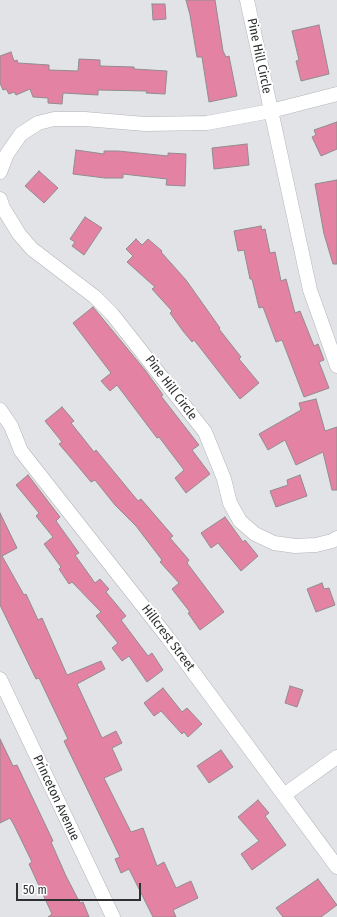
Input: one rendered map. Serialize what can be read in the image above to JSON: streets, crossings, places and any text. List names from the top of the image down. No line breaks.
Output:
{"streets":{"street":["Pine Hill Circle","Hillcrest Street","Princeton Avenue"]},"scale_bar":"50 m"}
